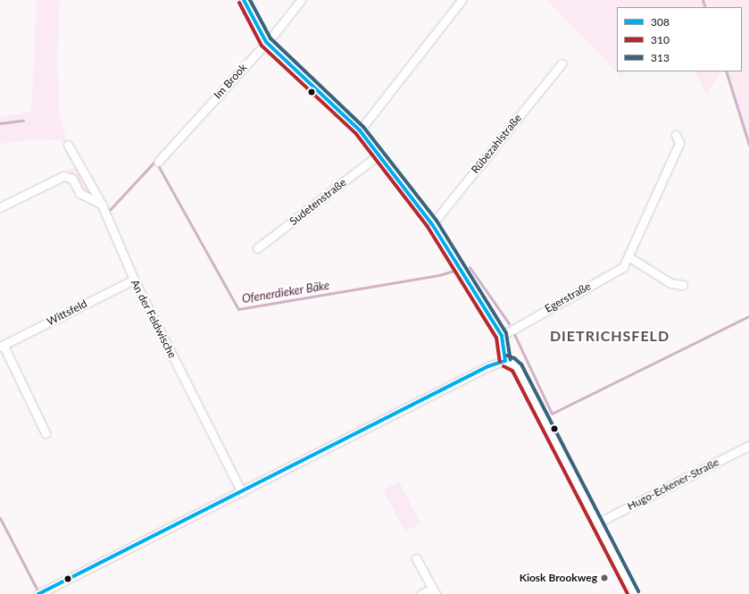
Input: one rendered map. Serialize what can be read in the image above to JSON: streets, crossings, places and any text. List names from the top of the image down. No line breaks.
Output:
{"streets":{"street":["Im Brook","Rübezahlstraße","Sudetenstraße","Egerstraße","Wittsfeld","An der Feldwische","Hugo-Eckener-Straße"]},"crossings":[["Wittsfeld","An der Feldwische"]],"districts":["DIETRICHSFELD"],"water":["Ofenerdieker Bäke"],"places":["Kiosk Brookweg"],"lines":["transit line 308","transit line 313","transit line 310"],"legend":["308","310","313"]}
